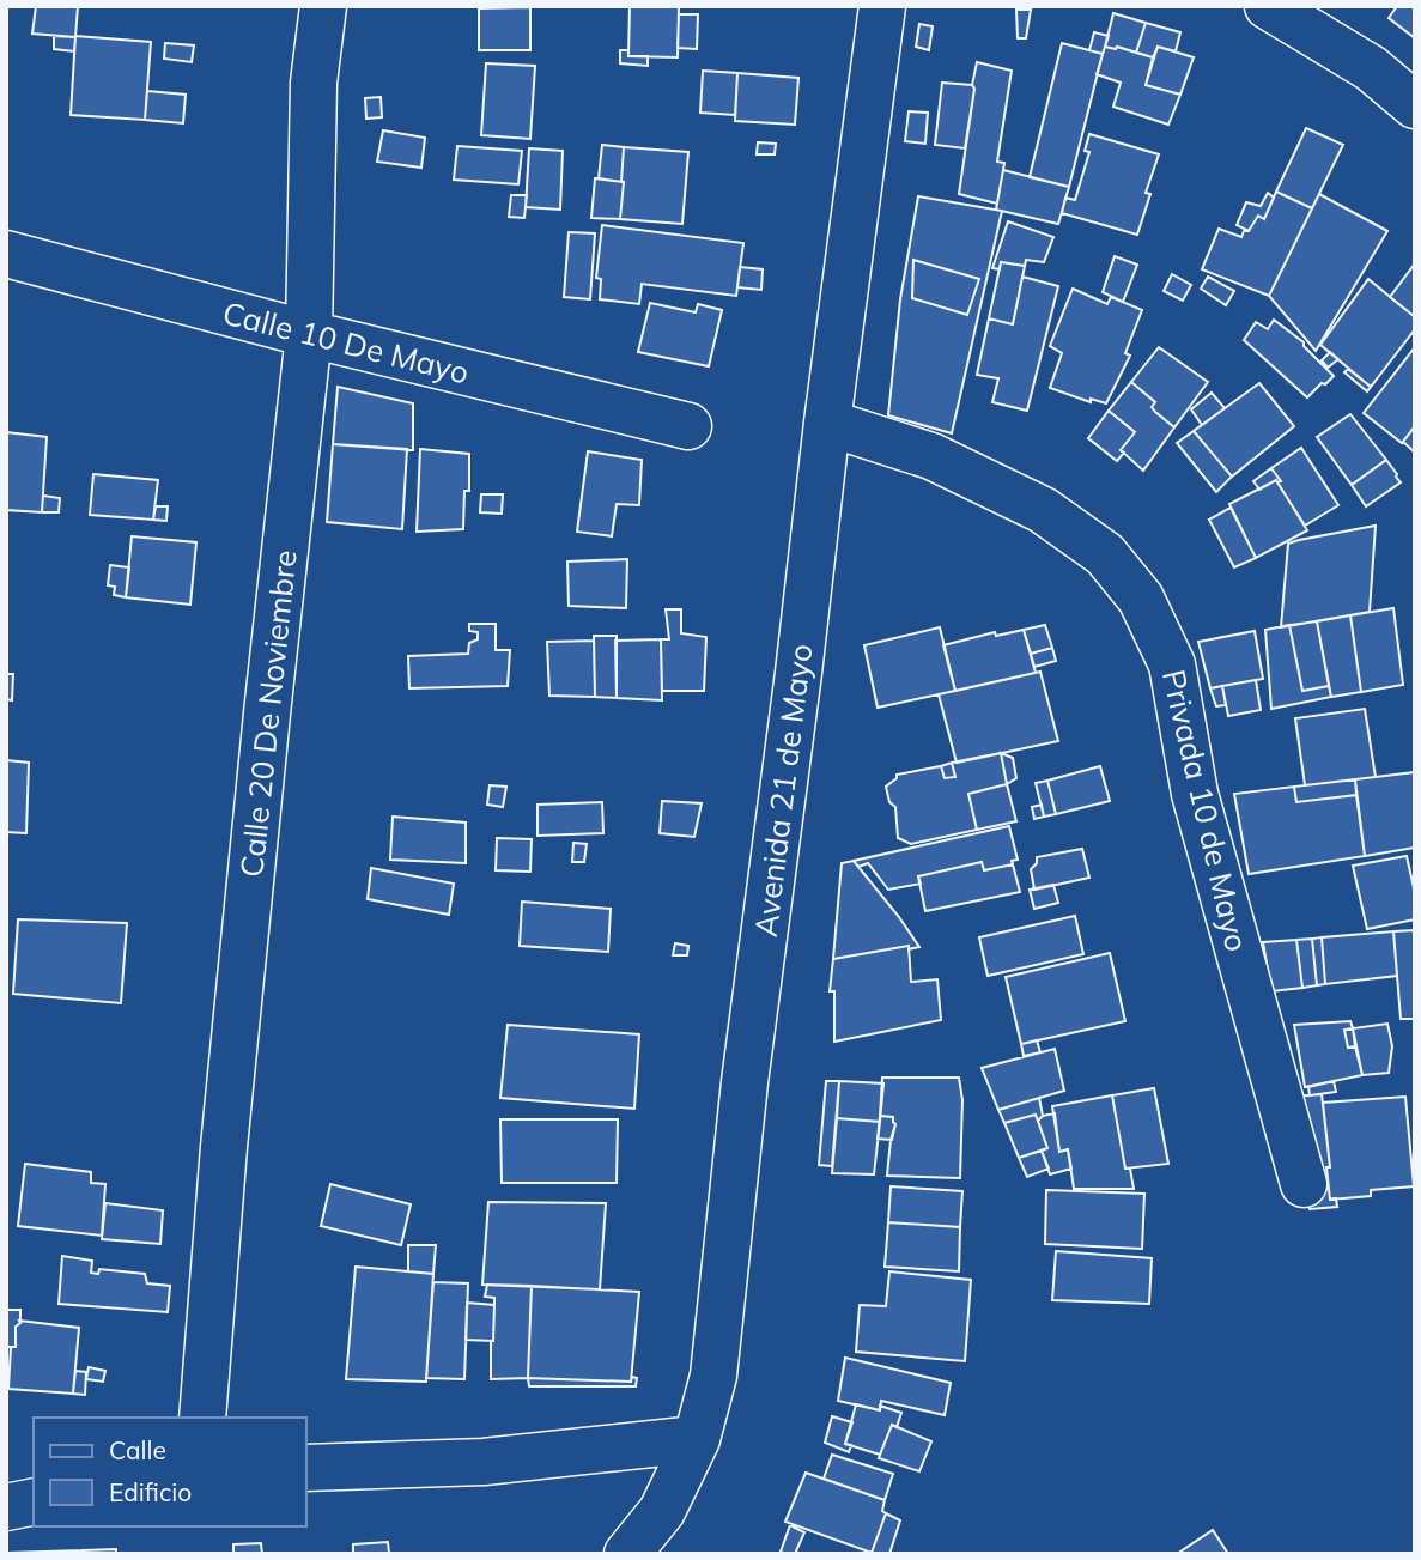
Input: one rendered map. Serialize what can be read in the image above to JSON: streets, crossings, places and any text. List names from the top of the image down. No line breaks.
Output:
{"streets":{"street":["Calle 10 De Mayo","Calle 20 De Noviembre","Avenida 21 de Mayo","Privada 10 de Mayo"]},"crossings":[["Calle 10 De Mayo","Calle 20 De Noviembre"],["Avenida 21 de Mayo","Privada 10 de Mayo"]],"legend":["Calle","Edificio"]}
